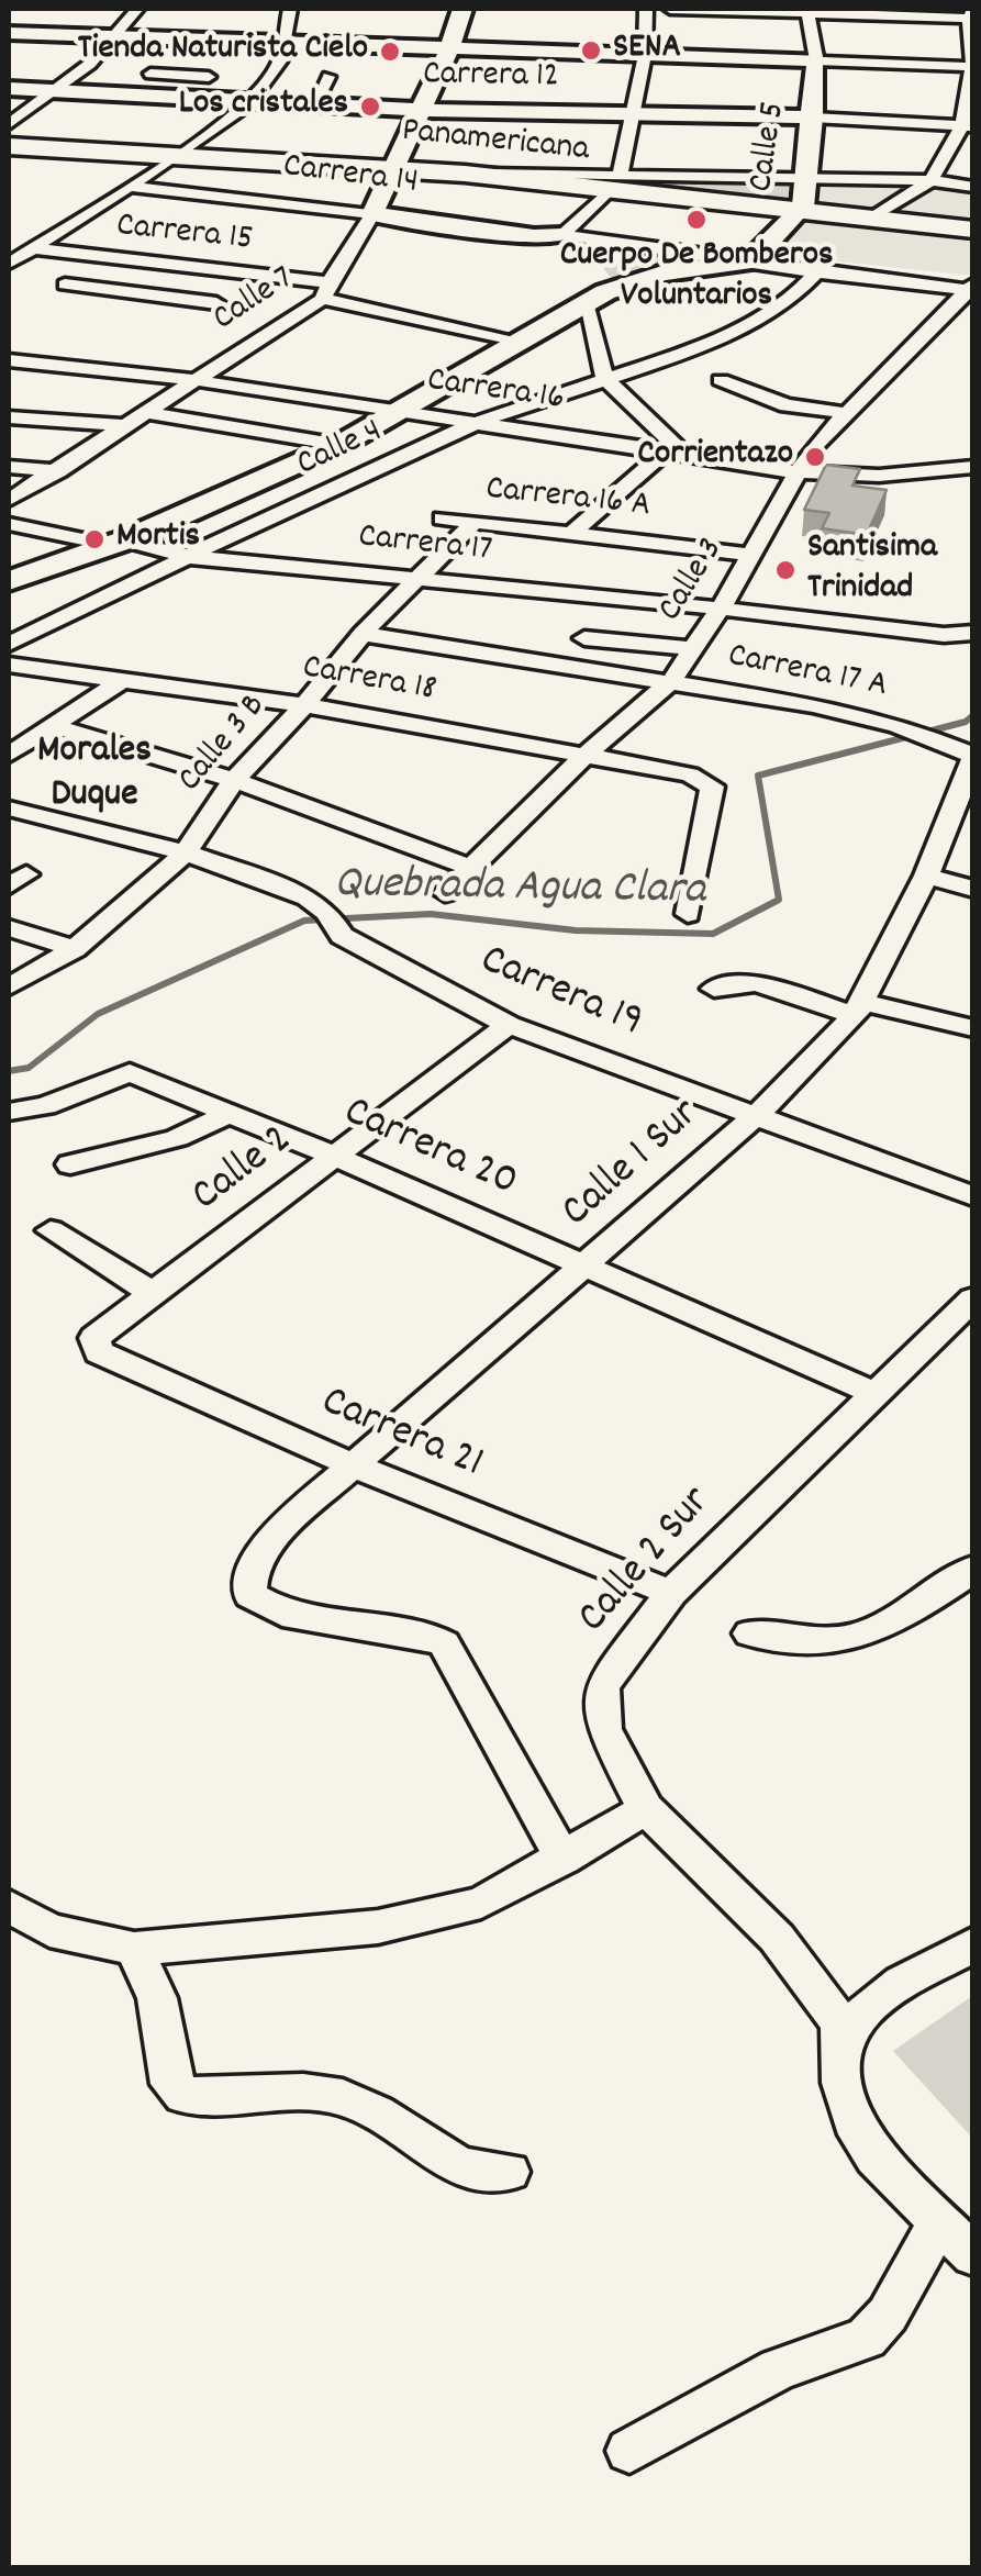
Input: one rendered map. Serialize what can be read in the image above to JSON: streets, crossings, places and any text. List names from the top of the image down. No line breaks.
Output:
{"streets":{"main road":["Panamericana"],"street":["Carrera 12","Calle 5","Carrera 14","Carrera 15","Calle 7","Carrera 16","Calle 4","Carrera 16 A","Carrera 17","Calle 3","Carrera 17 A","Carrera 18","Calle 3 B","Carrera 19","Carrera 20","Calle 1 Sur","Calle 2","Carrera 21","Calle 2 Sur"]},"crossings":[["Carrera 12","Calle 5"],["Carrera 12","Calle 7"],["Panamericana","Calle 5"],["Panamericana","Calle 7"],["Calle 5","Carrera 14"],["Carrera 14","Calle 7"],["Carrera 14","Calle 4"],["Carrera 14","Calle 3"],["Carrera 15","Calle 7"],["Calle 7","Carrera 16"],["Carrera 16","Calle 4"],["Carrera 16","Calle 3"],["Calle 4","Carrera 17"],["Carrera 16 A","Calle 3"],["Carrera 16 A","Calle 3 B"],["Carrera 17","Calle 3"],["Carrera 17","Calle 3 B"],["Calle 3","Carrera 17 A"],["Calle 3","Carrera 18"],["Carrera 17 A","Calle 3 B"],["Carrera 17 A","Calle 1 Sur"],["Carrera 18","Calle 3 B"],["Calle 3 B","Carrera 19"],["Carrera 19","Calle 1 Sur"],["Carrera 19","Calle 2"],["Carrera 20","Calle 1 Sur"],["Carrera 20","Calle 2"],["Carrera 20","Calle 2 Sur"],["Calle 1 Sur","Carrera 21"],["Calle 2","Carrera 21"],["Carrera 21","Calle 2 Sur"]],"districts":["Morales Duque"],"water":["Quebrada Agua Clara"],"places":["SENA","Tienda Naturista Cielo","Los cristales","Cuerpo De Bomberos Voluntarios","Corrientazo","Mortis","Santisima Trinidad"]}
